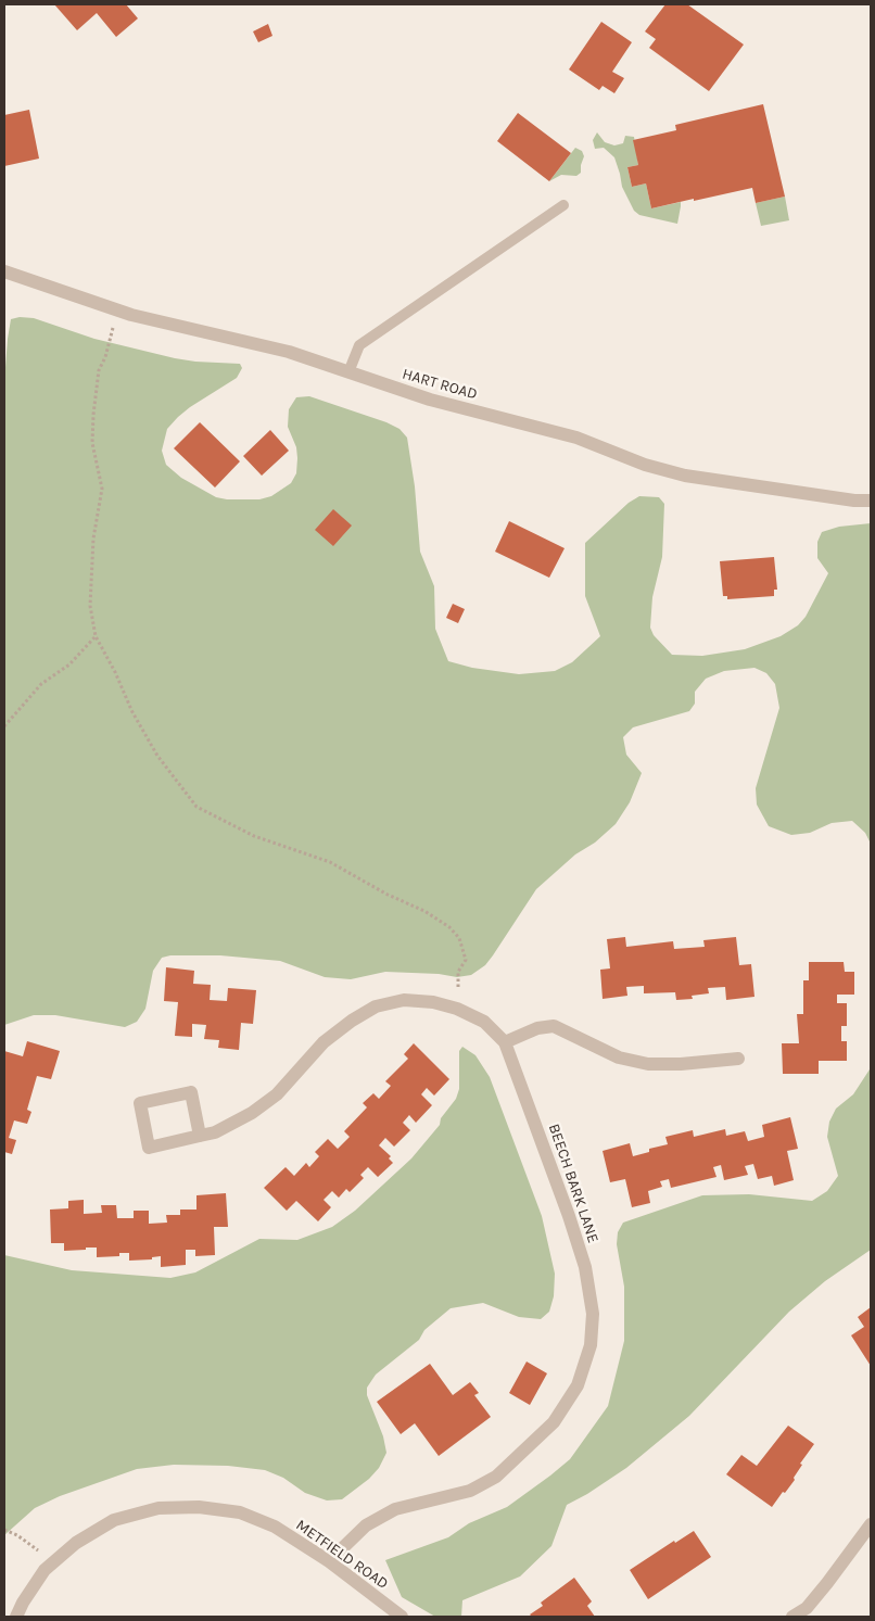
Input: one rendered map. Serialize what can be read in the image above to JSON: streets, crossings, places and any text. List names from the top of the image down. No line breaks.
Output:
{"streets":{"street":["HART ROAD","BEECH BARK LANE","METFIELD ROAD"]},"crossings":[["BEECH BARK LANE","METFIELD ROAD"]]}
